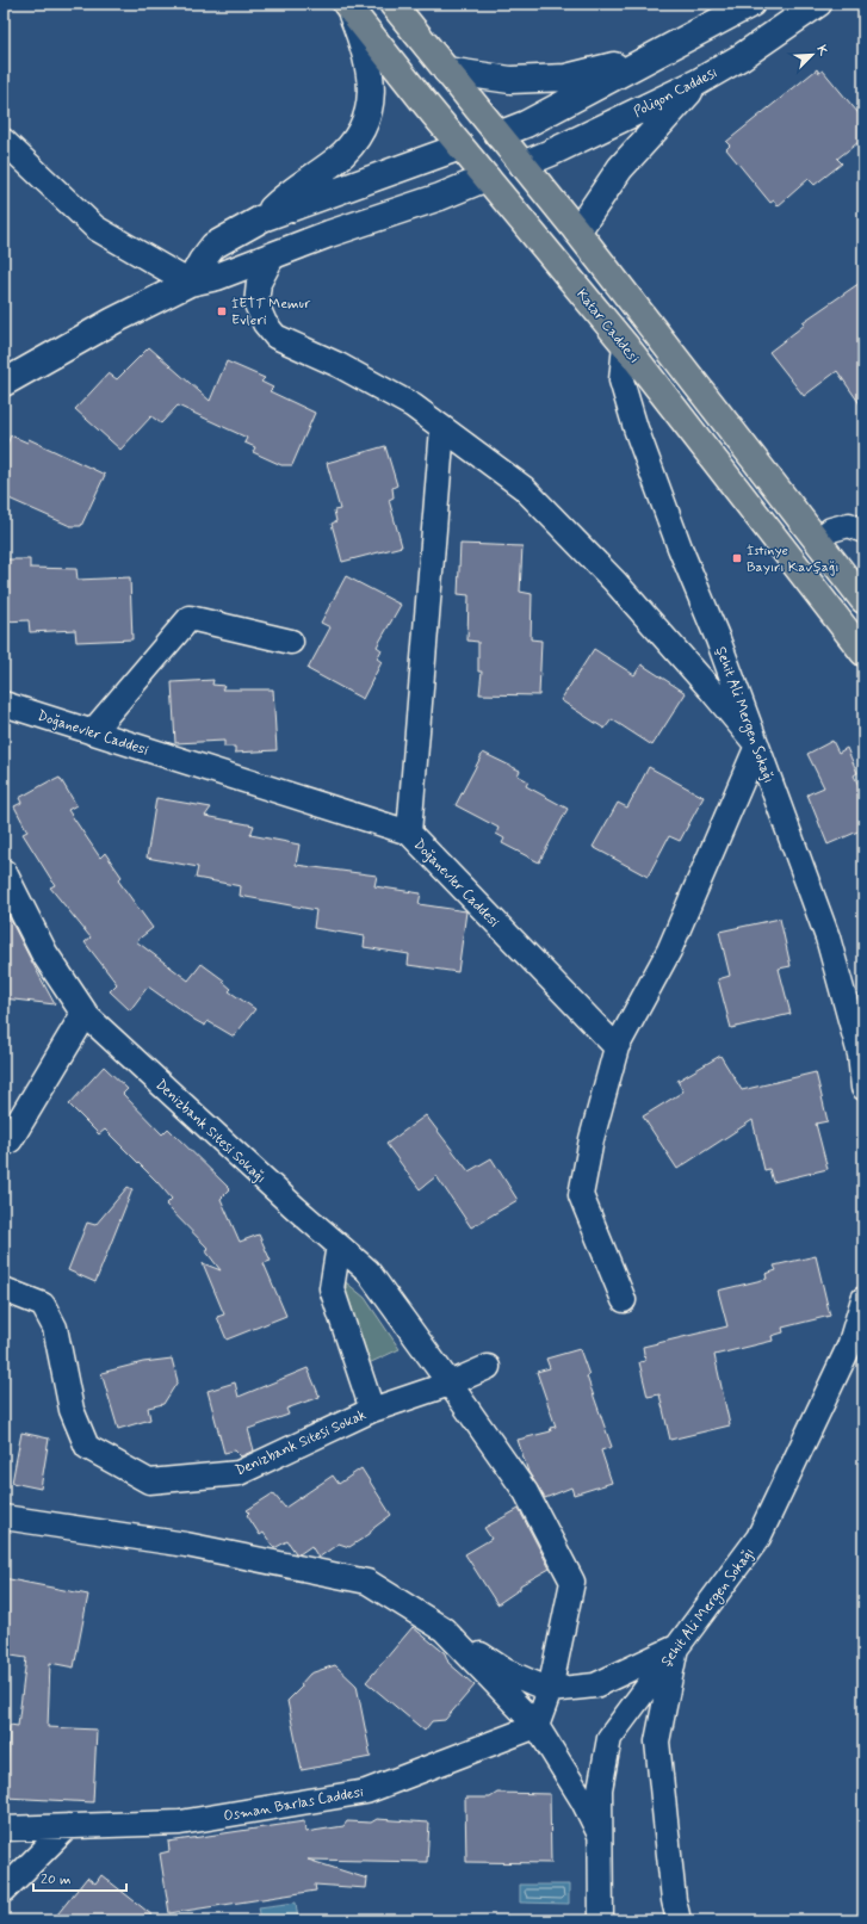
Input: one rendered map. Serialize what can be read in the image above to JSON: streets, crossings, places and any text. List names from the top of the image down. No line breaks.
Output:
{"streets":{"main road":["Katar Caddesi"],"street":["Poligon Caddesi","Şehit Ali Mergen Sokağı","Doğanevler Caddesi","Denizbank Sitesi Sokağı","Denizbank Sitesi Sokak","Osman Barlas Caddesi"]},"crossings":[["Katar Caddesi","Şehit Ali Mergen Sokağı"],["Denizbank Sitesi Sokağı","Osman Barlas Caddesi"]],"places":{"transit":["İETT Memur Evleri","İstinye Bayırı Kavşağı"]},"scale_bar":"20 m","north":"top right"}
